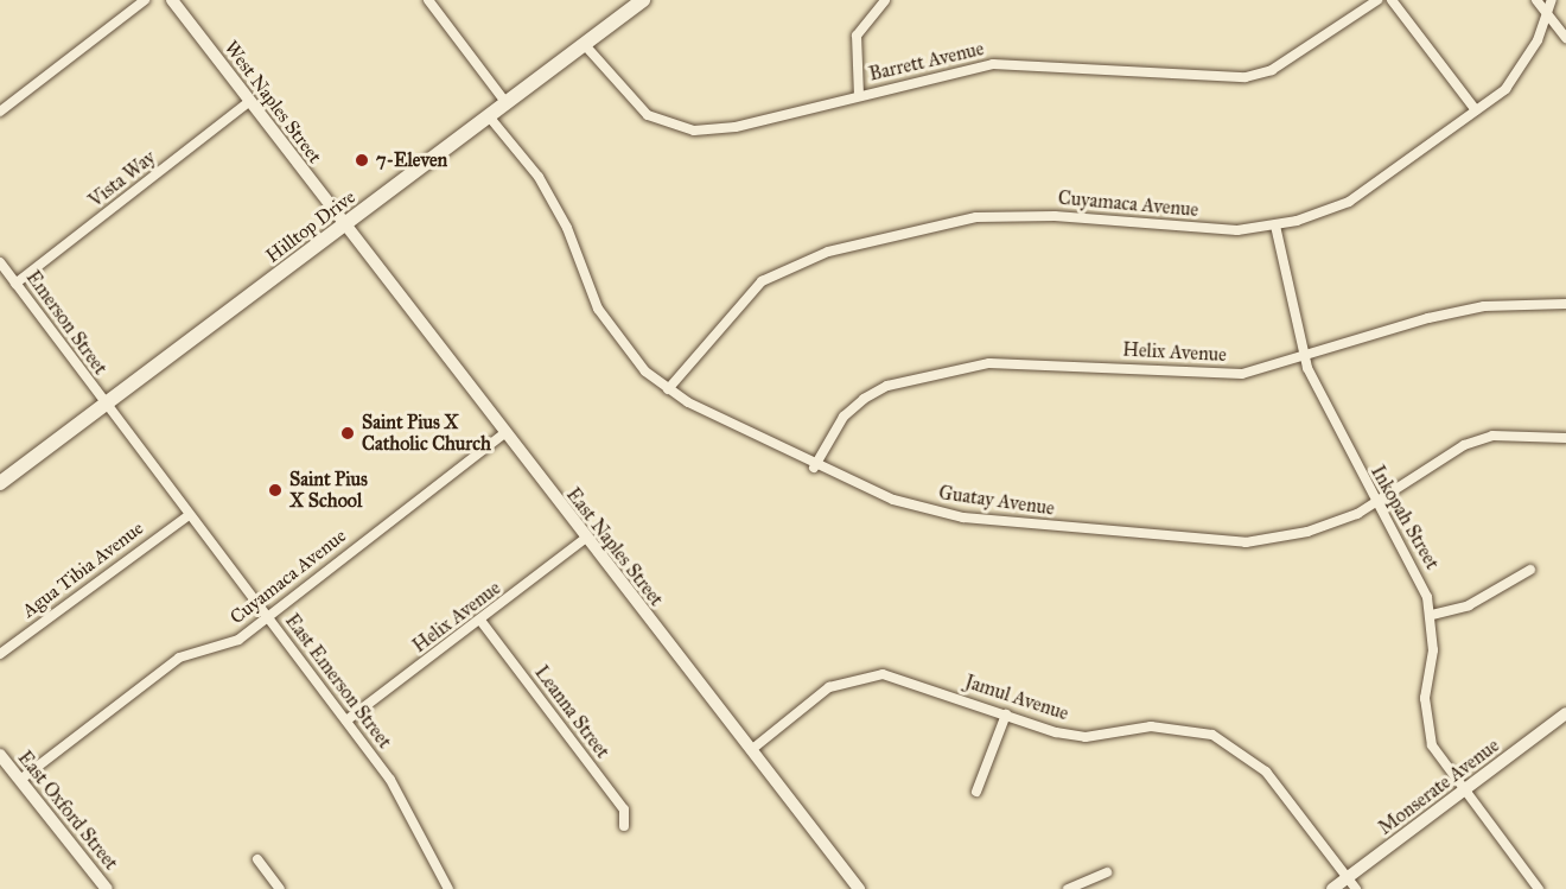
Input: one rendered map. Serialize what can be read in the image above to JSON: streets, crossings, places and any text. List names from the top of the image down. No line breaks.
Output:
{"streets":{"main road":["Hilltop Drive"],"street":["Barrett Avenue","West Naples Street","Vista Way","Cuyamaca Avenue","Emerson Street","Helix Avenue","Guatay Avenue","Inkopah Street","East Naples Street","Agua Tibia Avenue","East Emerson Street","Jamul Avenue","Leanna Street","Monserate Avenue","East Oxford Street"]},"crossings":[["Barrett Avenue","Hilltop Drive"],["West Naples Street","Vista Way"],["West Naples Street","Hilltop Drive"],["West Naples Street","East Naples Street"],["Vista Way","Emerson Street"],["Cuyamaca Avenue","Guatay Avenue"],["Cuyamaca Avenue","Inkopah Street"],["Cuyamaca Avenue","East Naples Street"],["Cuyamaca Avenue","East Emerson Street"],["Cuyamaca Avenue","East Oxford Street"],["Hilltop Drive","Emerson Street"],["Hilltop Drive","Guatay Avenue"],["Hilltop Drive","East Naples Street"],["Hilltop Drive","East Emerson Street"],["Emerson Street","East Emerson Street"],["Helix Avenue","Guatay Avenue"],["Helix Avenue","Inkopah Street"],["Helix Avenue","East Naples Street"],["Helix Avenue","East Emerson Street"],["Helix Avenue","Leanna Street"],["Guatay Avenue","Inkopah Street"],["Inkopah Street","Monserate Avenue"],["East Naples Street","Jamul Avenue"],["Agua Tibia Avenue","East Emerson Street"],["Jamul Avenue","Monserate Avenue"]],"places":["7-Eleven","Saint Pius X Catholic Church","Saint Pius X School"]}
